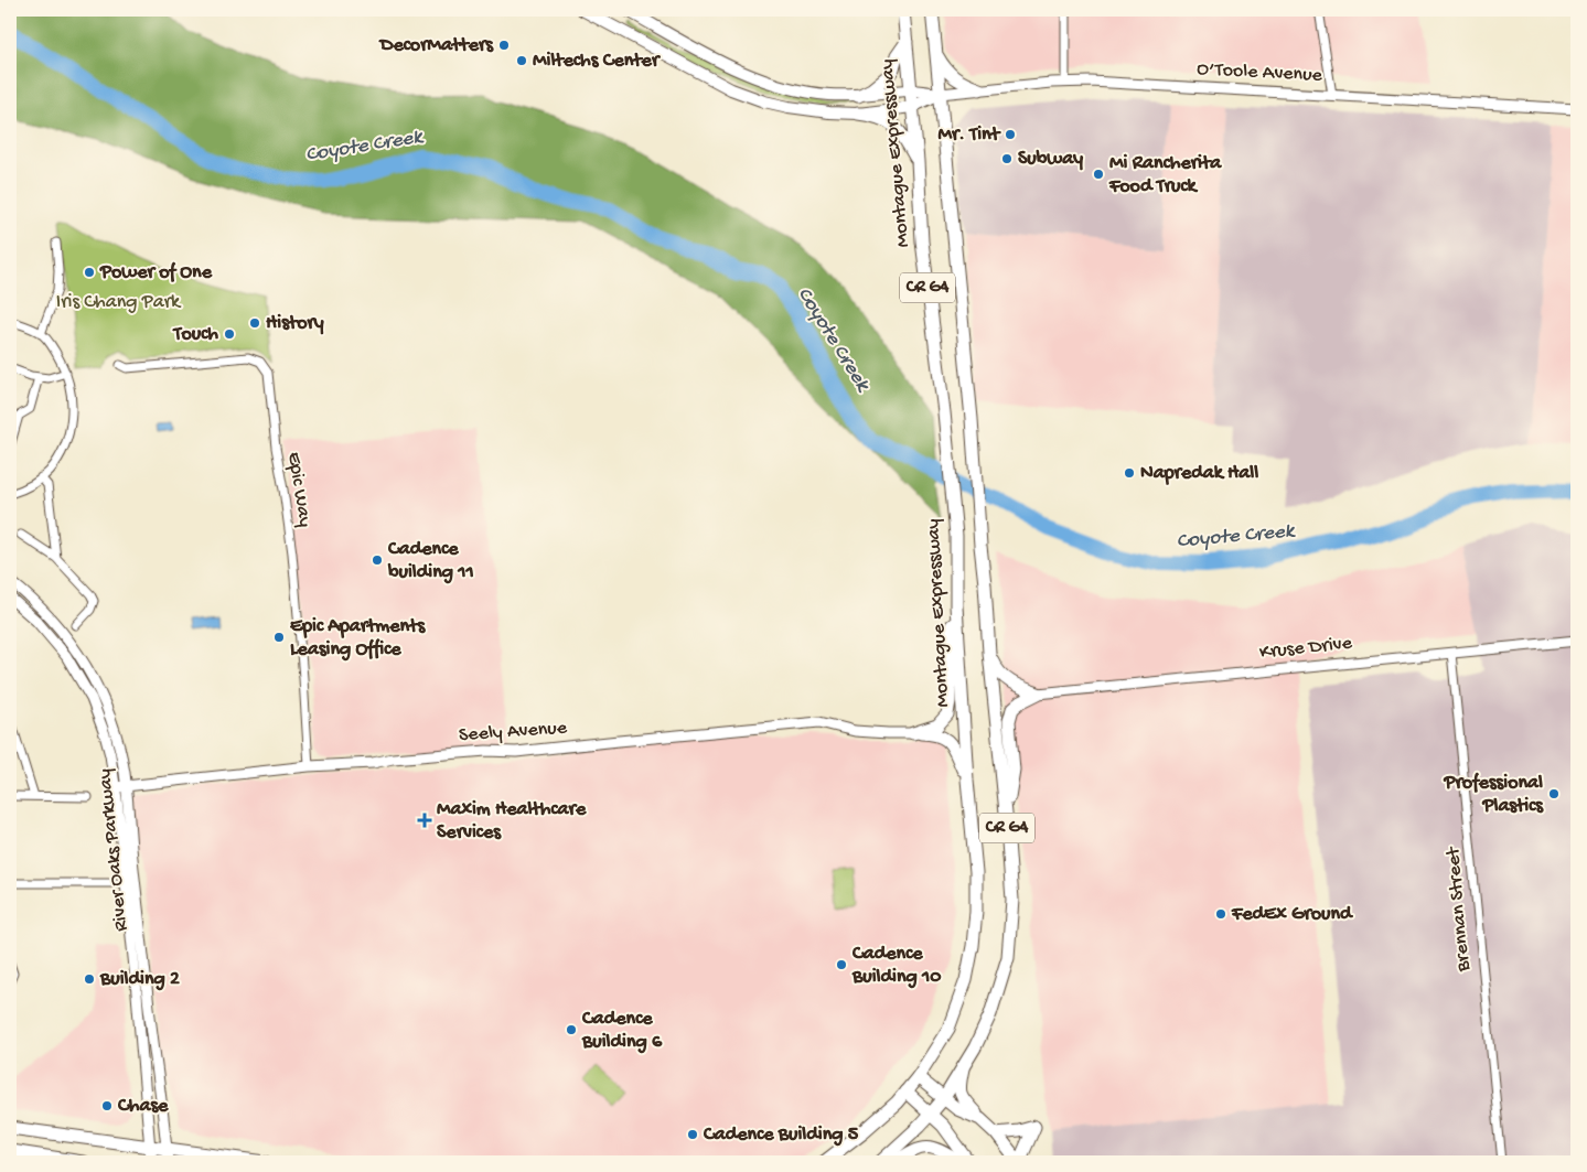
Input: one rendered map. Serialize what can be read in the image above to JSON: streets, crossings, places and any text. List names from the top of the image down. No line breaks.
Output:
{"streets":{"main road":["Montague Expressway","CR G4"],"street":["O’Toole Avenue","Epic Way","Kruse Drive","Seely Avenue","River Oaks Parkway","Brennan Street"]},"crossings":[["O’Toole Avenue","CR G4"],["Epic Way","Seely Avenue"],["Kruse Drive","Brennan Street"],["Seely Avenue","River Oaks Parkway"]],"water":["Coyote Creek"],"parks":["Iris Chang Park"],"places":{"other":["DecorMatters","Miltechs Center","Mr. Tint","Subway","Mi Rancherita Food Truck","Power of One","History","Touch","Napredak Hall","Cadence building 11","Epic Apartments Leasing Office","Professional Plastics","FedEx Ground","Cadence Building 10","Building 2","Cadence Building 6","Chase","Cadence Building 5"],"health":["Maxim Healthcare Services"]}}
